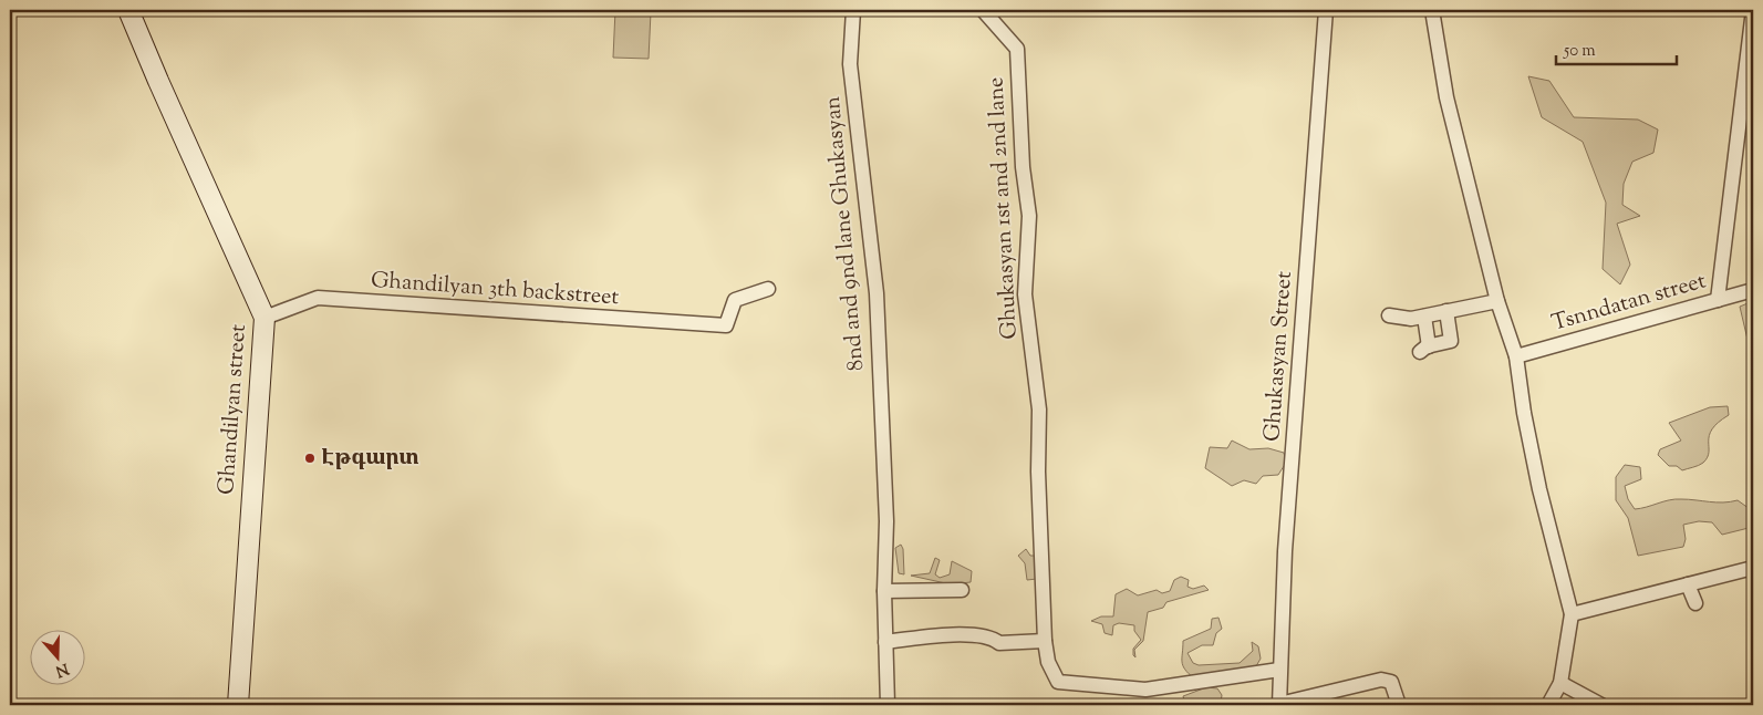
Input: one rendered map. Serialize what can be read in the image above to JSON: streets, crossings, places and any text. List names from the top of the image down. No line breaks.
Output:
{"streets":{"main road":["Ghandilyan street"],"street":["Ghukasyan 1st and 2nd lane","8nd and 9nd lane Ghukasyan","Ghandilyan 3th backstreet","Tsnndatan street","Ghukasyan Street"]},"crossings":[["Ghukasyan 1st and 2nd lane","Ghukasyan Street"],["Ghandilyan 3th backstreet","Ghandilyan street"]],"places":["Էթգարտ"],"scale_bar":"50 m","north":"bottom"}
